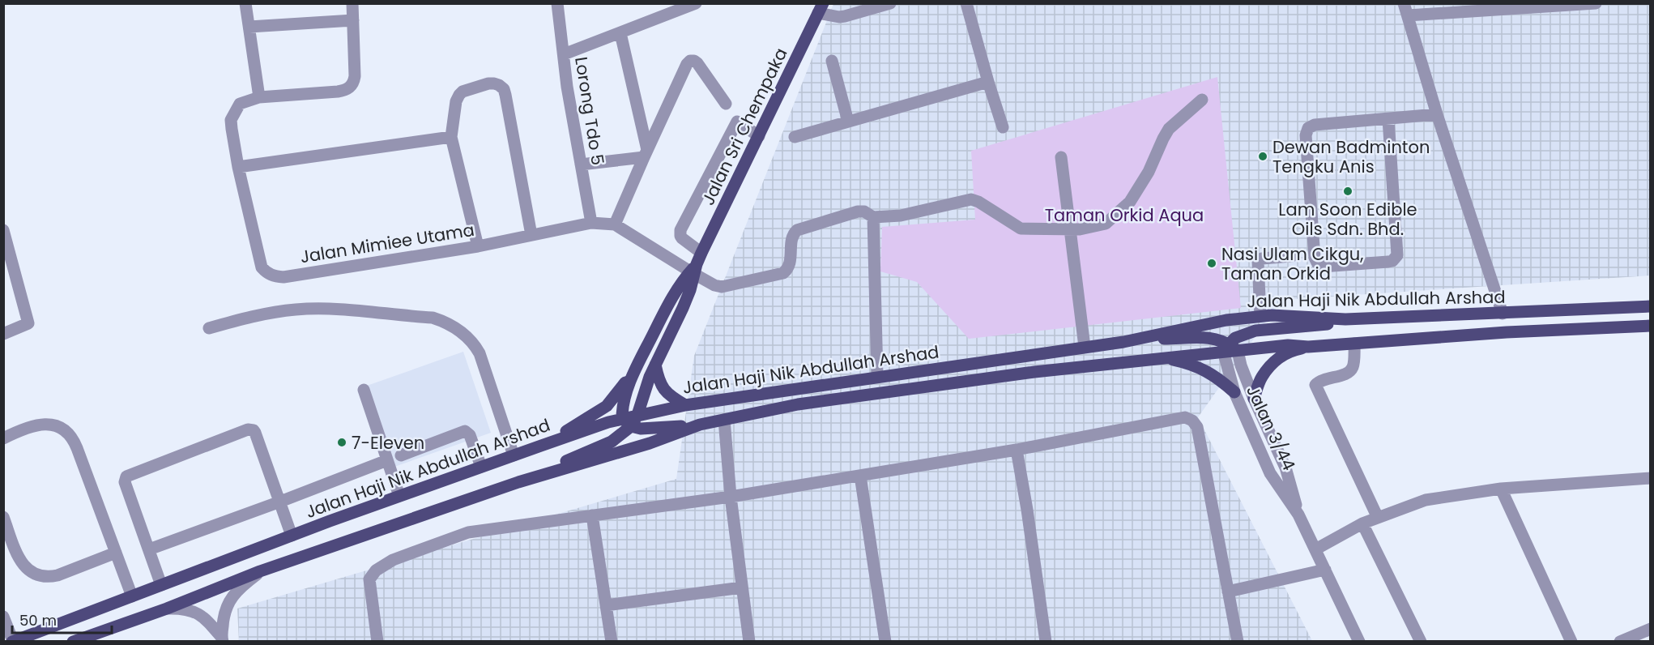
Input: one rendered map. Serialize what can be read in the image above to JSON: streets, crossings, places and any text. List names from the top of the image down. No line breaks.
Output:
{"streets":{"main road":["Jalan Sri Chempaka","Jalan Haji Nik Abdullah Arshad"],"street":["Lorong Tdo 5","Jalan Mimiee Utama","Jalan 3/44"]},"crossings":[["Lorong Tdo 5","Jalan Mimiee Utama"],["Jalan Sri Chempaka","Jalan Mimiee Utama"],["Jalan Haji Nik Abdullah Arshad","Jalan 3/44"]],"parks":["Taman Orkid Aqua"],"places":["Dewan Badminton Tengku Anis","Lam Soon Edible Oils Sdn. Bhd.","Nasi Ulam Cikgu, Taman Orkid","7-Eleven"],"scale_bar":"50 m"}
